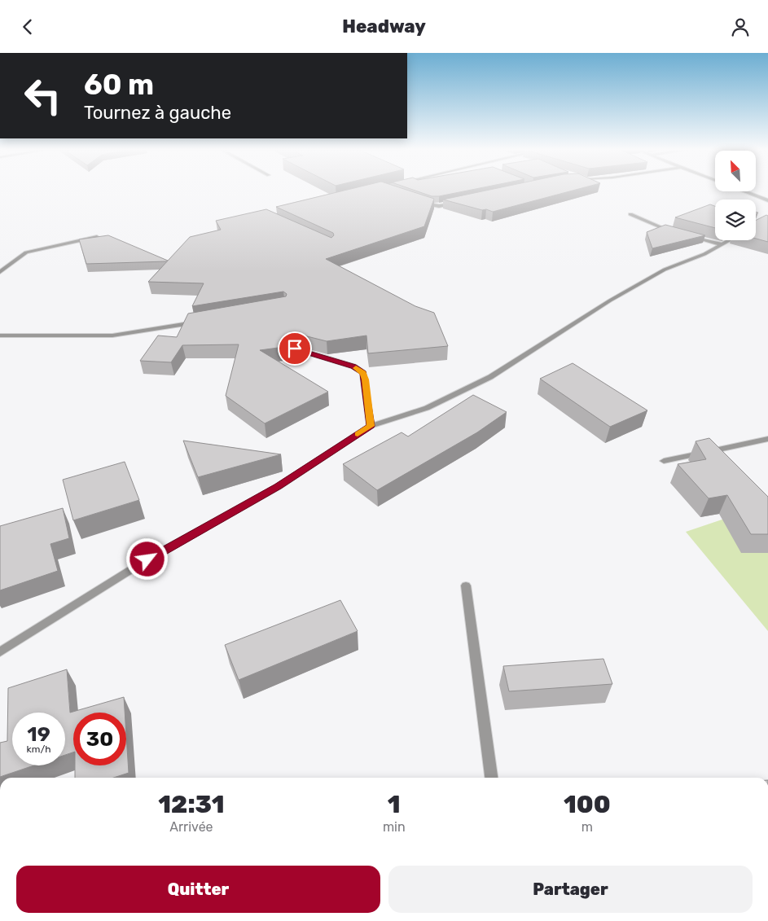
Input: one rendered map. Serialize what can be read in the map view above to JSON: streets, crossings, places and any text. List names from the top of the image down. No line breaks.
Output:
{"north":"top left","page":{"header":"Headway","turn":["60 m","Tournez à gauche"],"speed":"19 km/h","limit":"30","eta":["12:31","Arrivée","1","min","100","m"],"buttons":["Quitter","Partager"]}}
